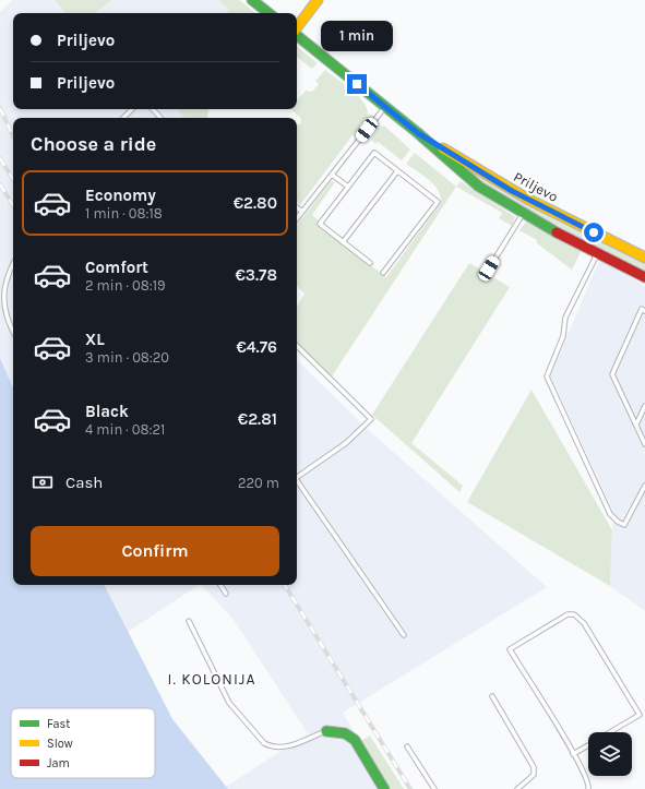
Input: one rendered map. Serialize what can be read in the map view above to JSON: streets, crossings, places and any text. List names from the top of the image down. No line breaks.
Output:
{"streets":{"main road":["Priljevo"]},"districts":["I. KOLONIJA"],"legend":["Fast","Slow","Jam"],"page":{"banner":["Priljevo","Priljevo"],"bubble":"1 min","heading":"Choose a ride","list":[{"name":"Economy","note":"1 min · 08:18","value":"€2.80"},{"name":"Comfort","note":"2 min · 08:19","value":"€3.78"},{"name":"XL","note":"3 min · 08:20","value":"€4.76"},{"name":"Black","note":"4 min · 08:21","value":"€2.81"}],"pay":["Cash","220 m"],"buttons":"Confirm"}}
